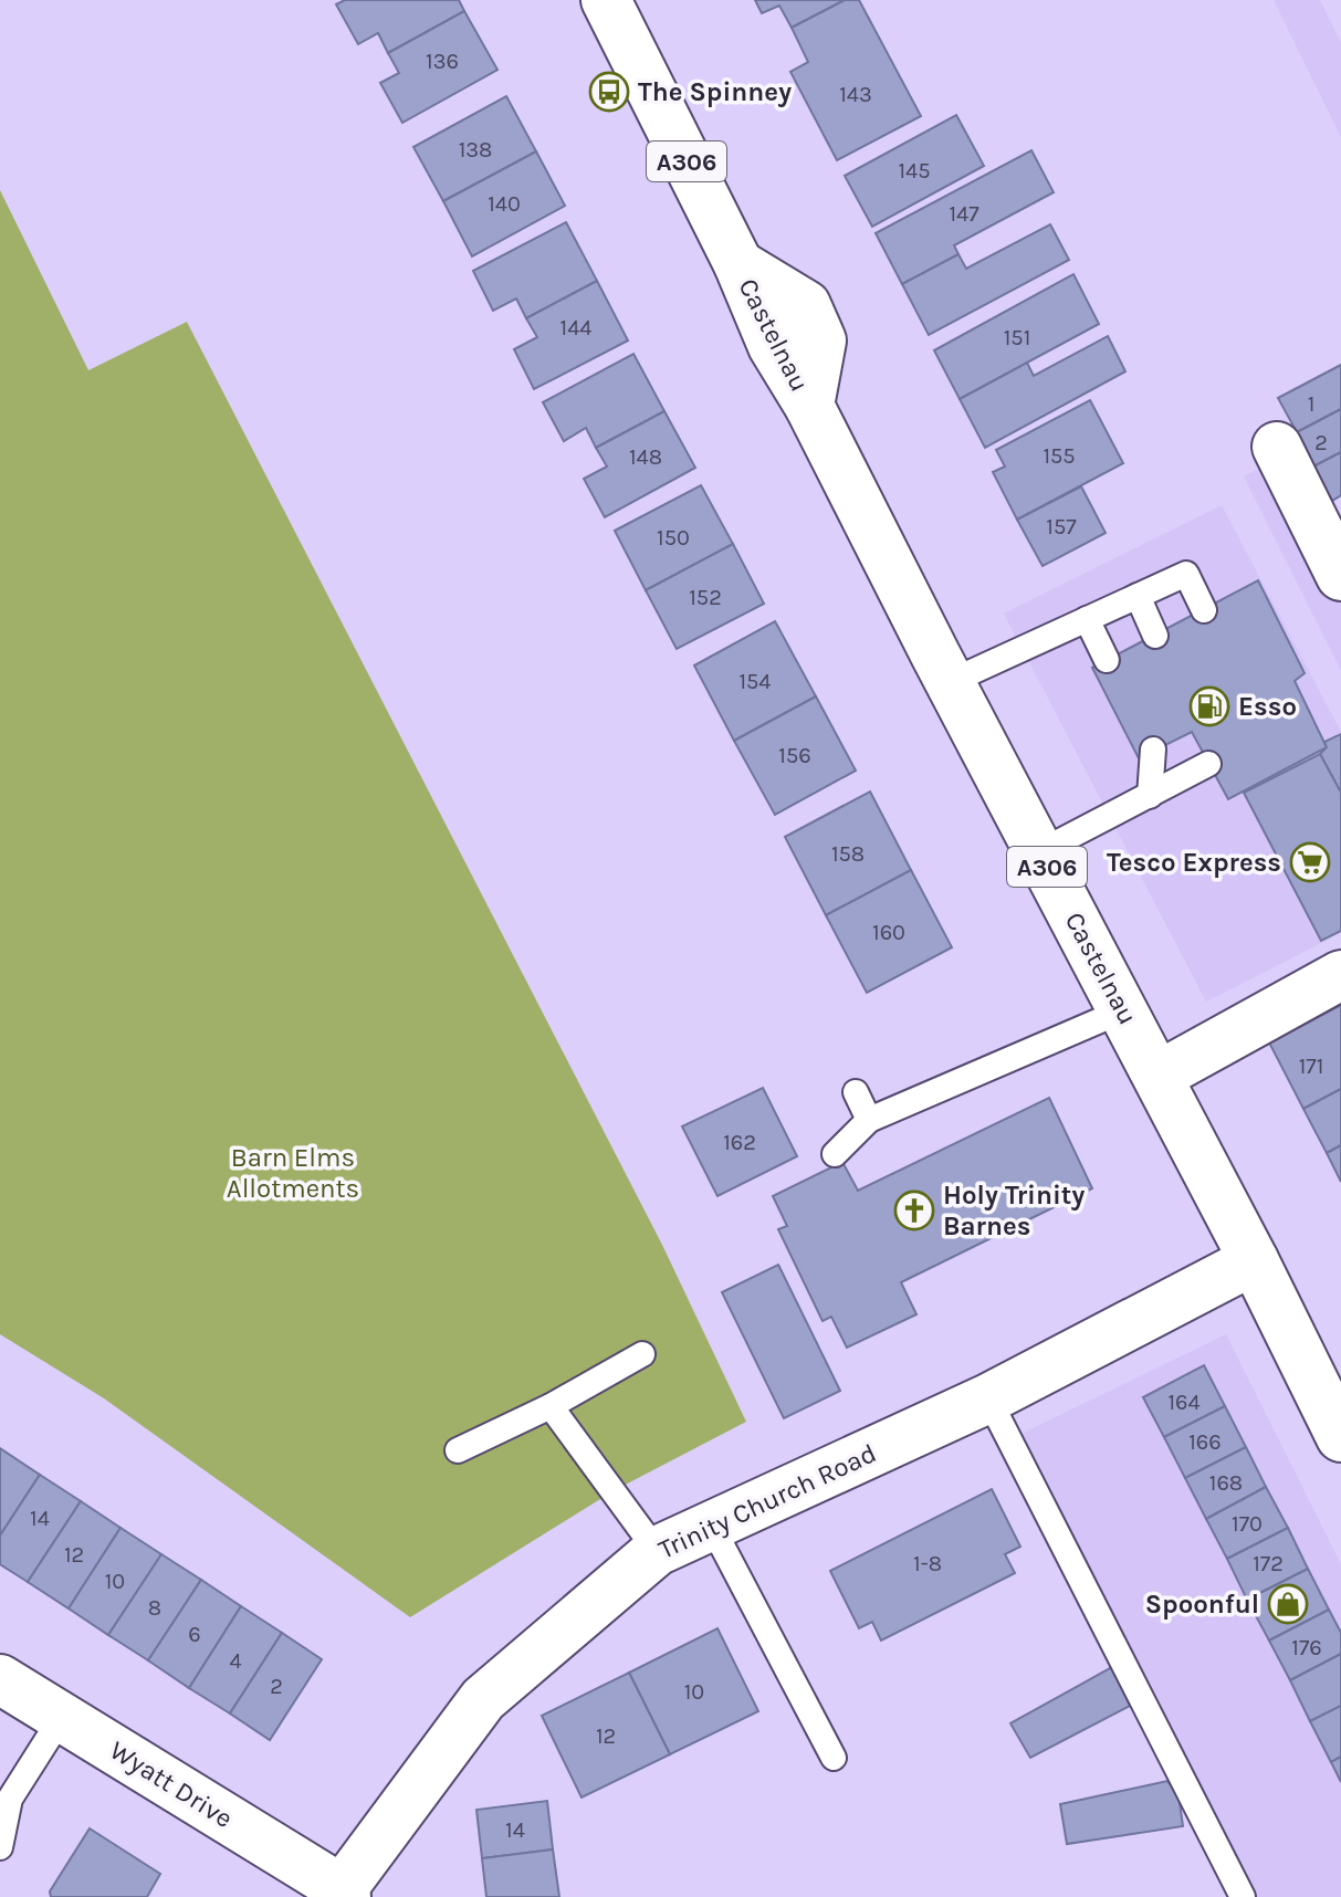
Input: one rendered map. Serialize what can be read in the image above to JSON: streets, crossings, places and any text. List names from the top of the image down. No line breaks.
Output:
{"streets":{"street":["A306","Castelnau","Trinity Church Road","Wyatt Drive"]},"crossings":[["Castelnau","Trinity Church Road"],["Trinity Church Road","Wyatt Drive"]],"parks":["Barn Elms Allotments"],"places":{"bus stop":["The Spinney"],"fuel station":["Esso"],"supermarket":["Tesco Express"],"church":["Holy Trinity Barnes"],"shop":["Spoonful"]},"house_numbers":["136","143","138","145","140","147","144","151","1","2","155","148","157","150","152","154","156","158","160","171","162","164","166","168","14","170","12","1-8","172","10","8","6","176","4","2","10","12","14"]}
